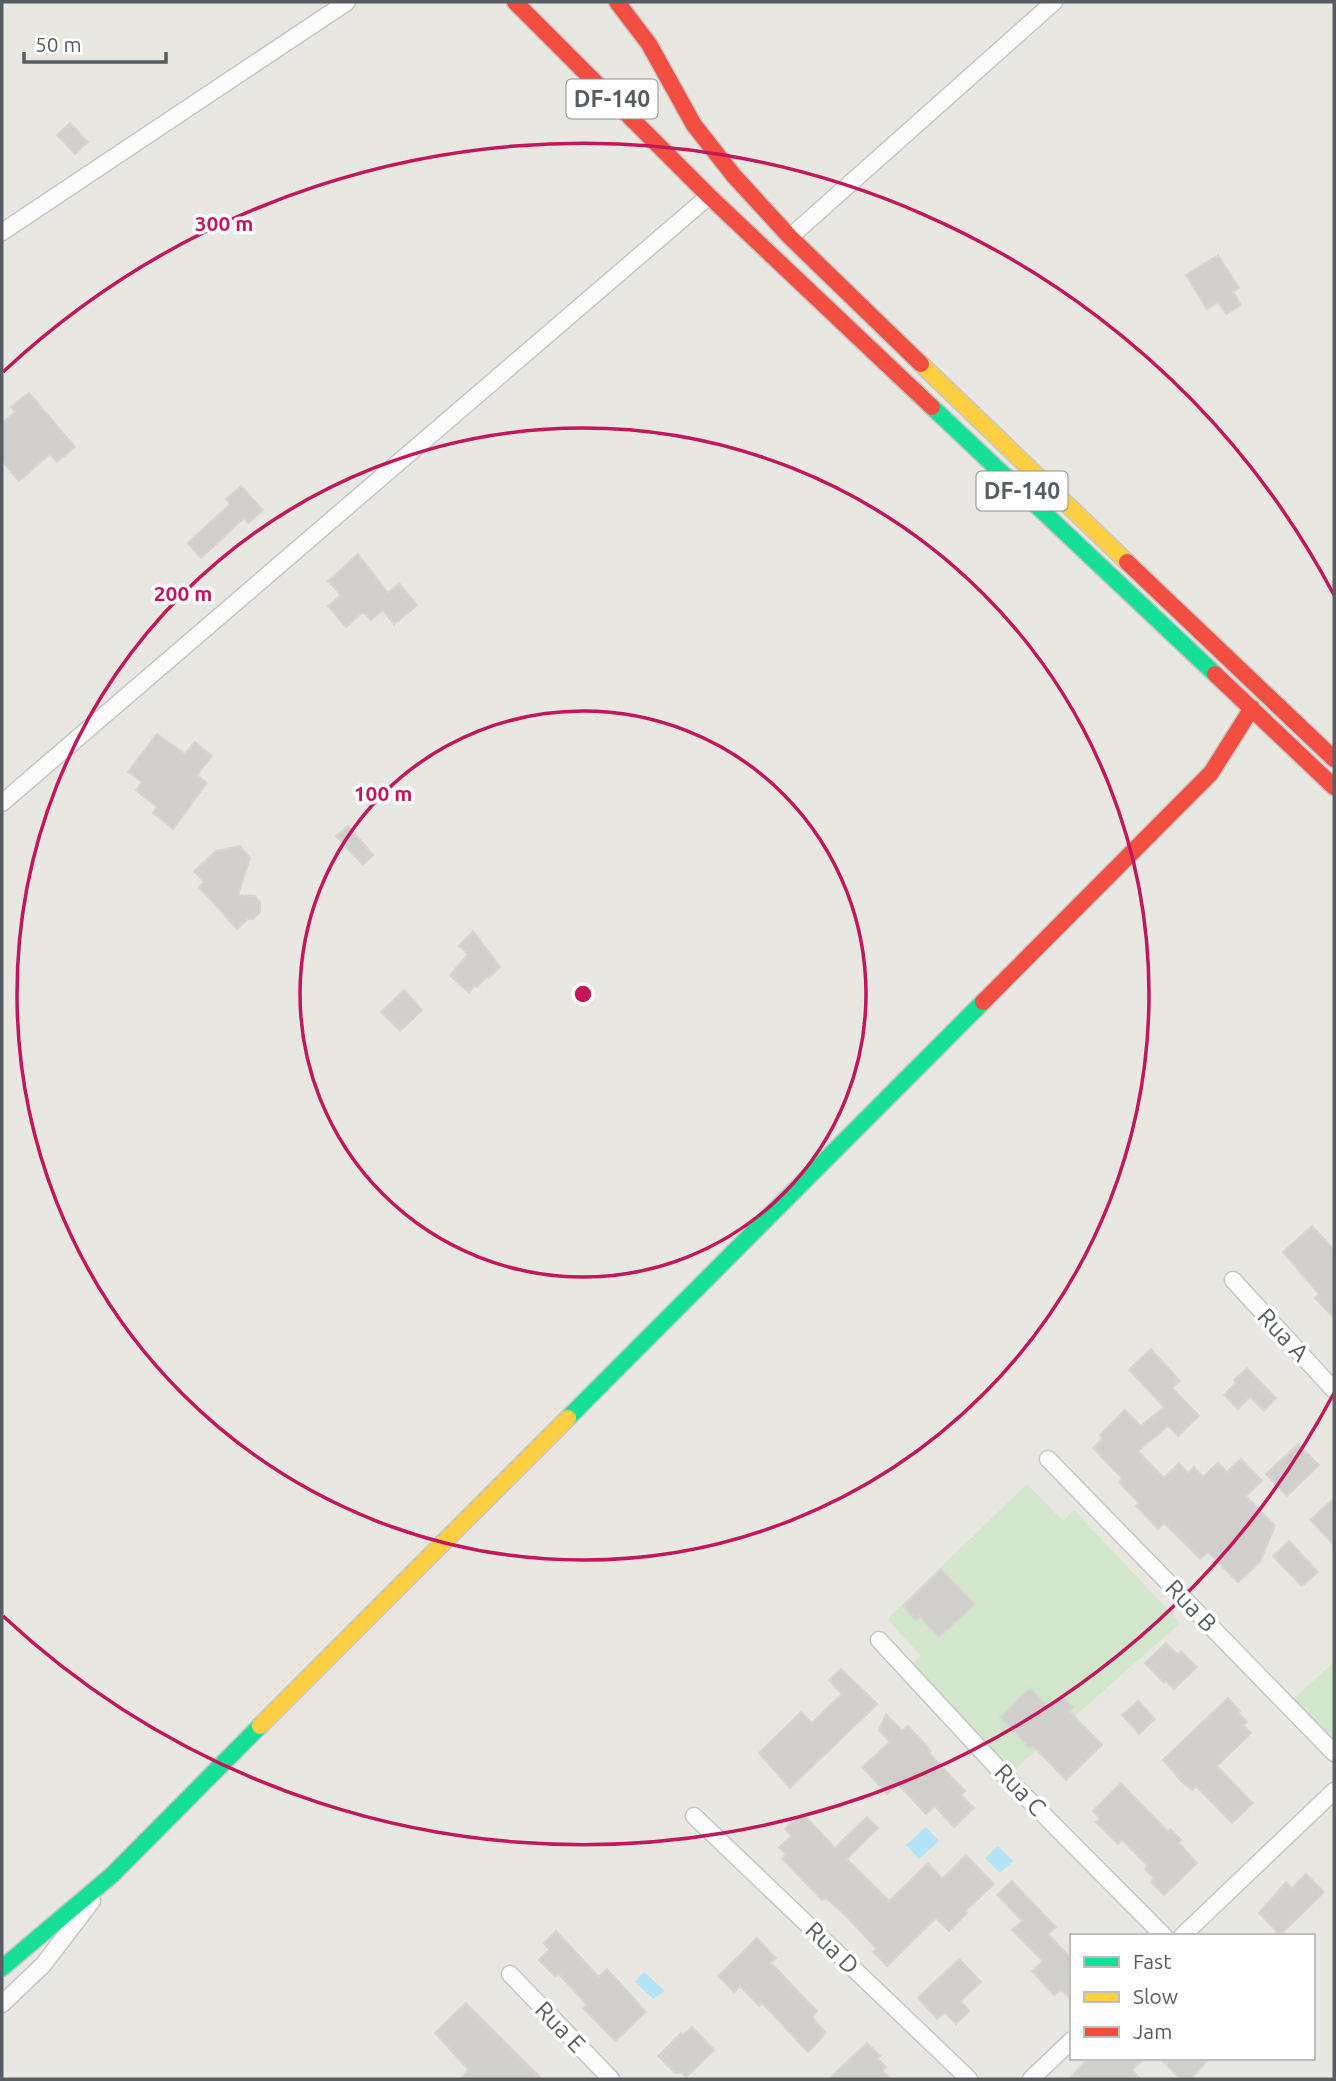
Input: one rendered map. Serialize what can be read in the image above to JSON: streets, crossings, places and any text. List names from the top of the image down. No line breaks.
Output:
{"streets":{"main road":["DF-140"],"street":["Rua A","Rua B","Rua C","Rua D","Rua E"]},"legend":["Fast","Slow","Jam"],"scale_bar":"50 m","rings":["300 m","200 m","100 m"]}
